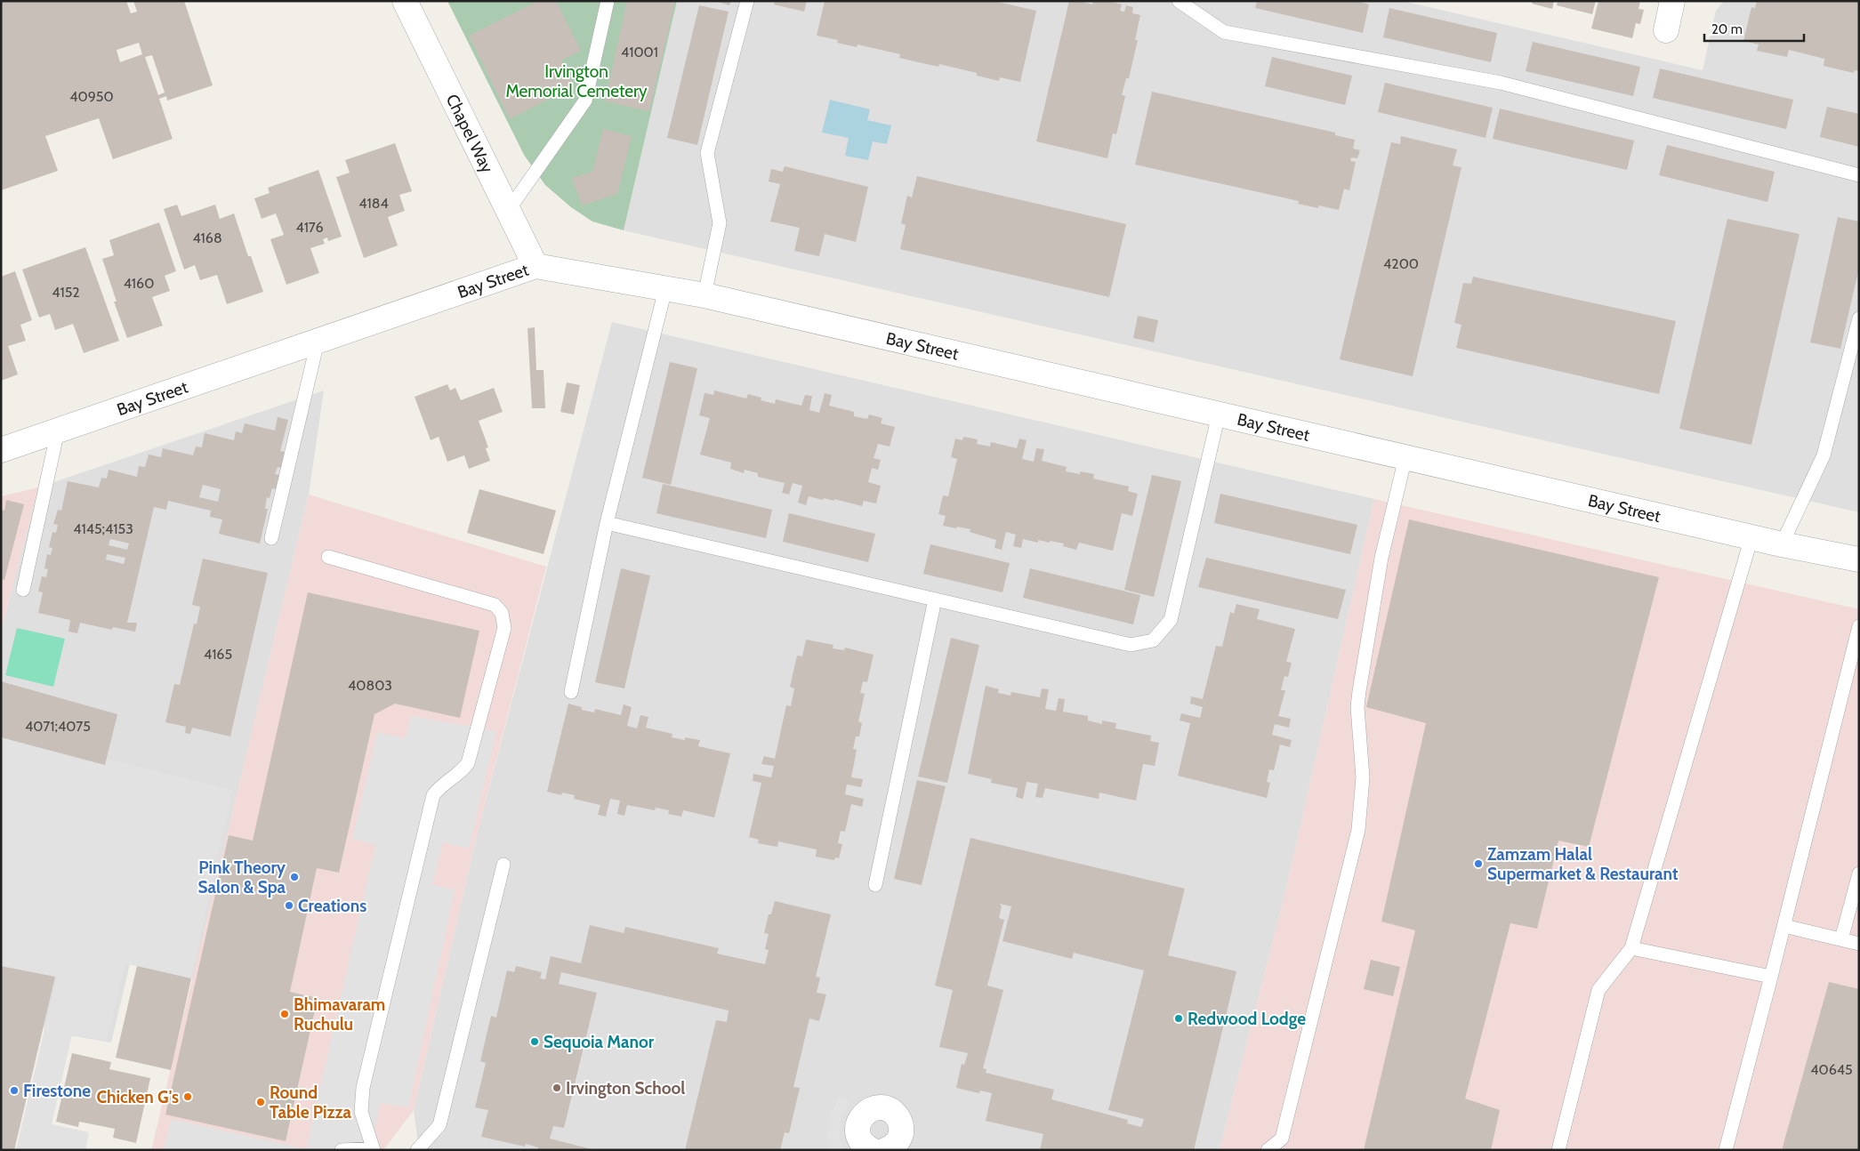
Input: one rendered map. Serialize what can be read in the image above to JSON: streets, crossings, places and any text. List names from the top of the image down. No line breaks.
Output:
{"streets":{"street":["Chapel Way","Bay Street"]},"crossings":[["Chapel Way","Bay Street"]],"parks":["Irvington Memorial Cemetery"],"places":["Zamzam Halal Supermarket & Restaurant","Pink Theory Salon & Spa","Creations","Bhimavaram Ruchulu","Redwood Lodge","Sequoia Manor","Irvington School","Firestone","Chicken G's","Round Table Pizza"],"house_numbers":["41001","40950","4184","4176","4168","4200","4160","4152","4145;4153","4165","40803","4071;4075","40645"],"scale_bar":"20 m"}
